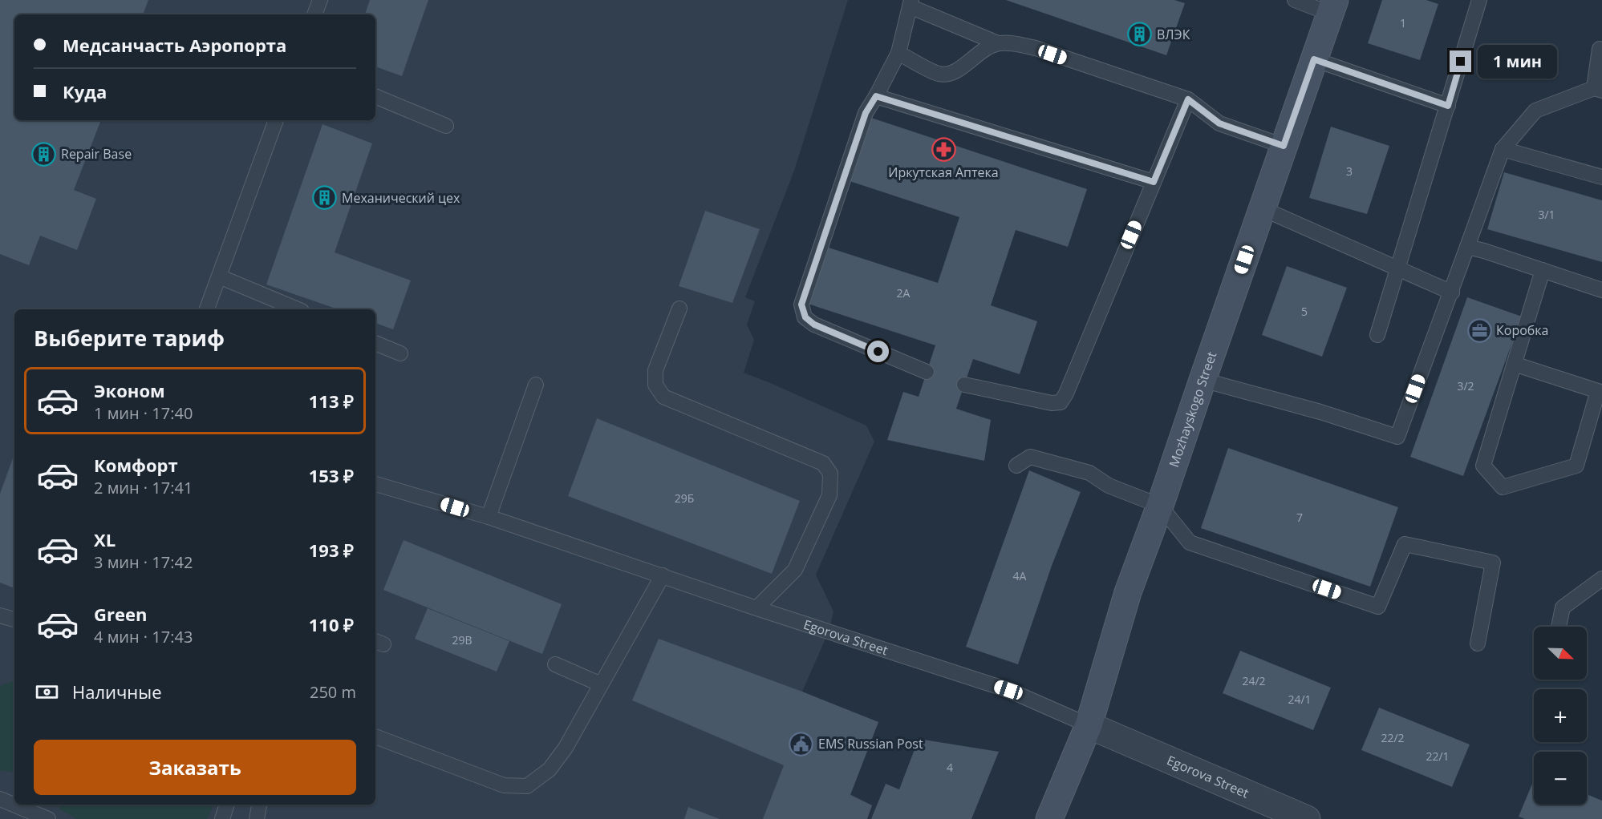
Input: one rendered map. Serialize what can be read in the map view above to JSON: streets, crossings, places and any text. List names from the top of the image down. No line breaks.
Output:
{"streets":{"street":["Mozhayskogo Street","Egorova Street"]},"crossings":[["Mozhayskogo Street","Egorova Street"]],"places":{"building":["ВЛЭК","Repair Base","Механический цех"],"pharmacy":["Иркутская Аптека"],"office":["Коробка"],"public building":["EMS Russian Рost"]},"house_numbers":["1","3","3/1","2А","5","3/2","29Б","7","4А","29В","24/2","24/1","22/2","22/1","4"],"north":"bottom right","page":{"banner":["Медсанчасть Аэропорта","Куда"],"bubble":"1 мин","heading":"Выберите тариф","list":[{"name":"Эконом","note":"1 мин · 17:40","value":"113 ₽"},{"name":"Комфорт","note":"2 мин · 17:41","value":"153 ₽"},{"name":"XL","note":"3 мин · 17:42","value":"193 ₽"},{"name":"Green","note":"4 мин · 17:43","value":"110 ₽"}],"map_buttons":["+","−"],"pay":["Наличные","250 m"],"buttons":"Заказать"}}
